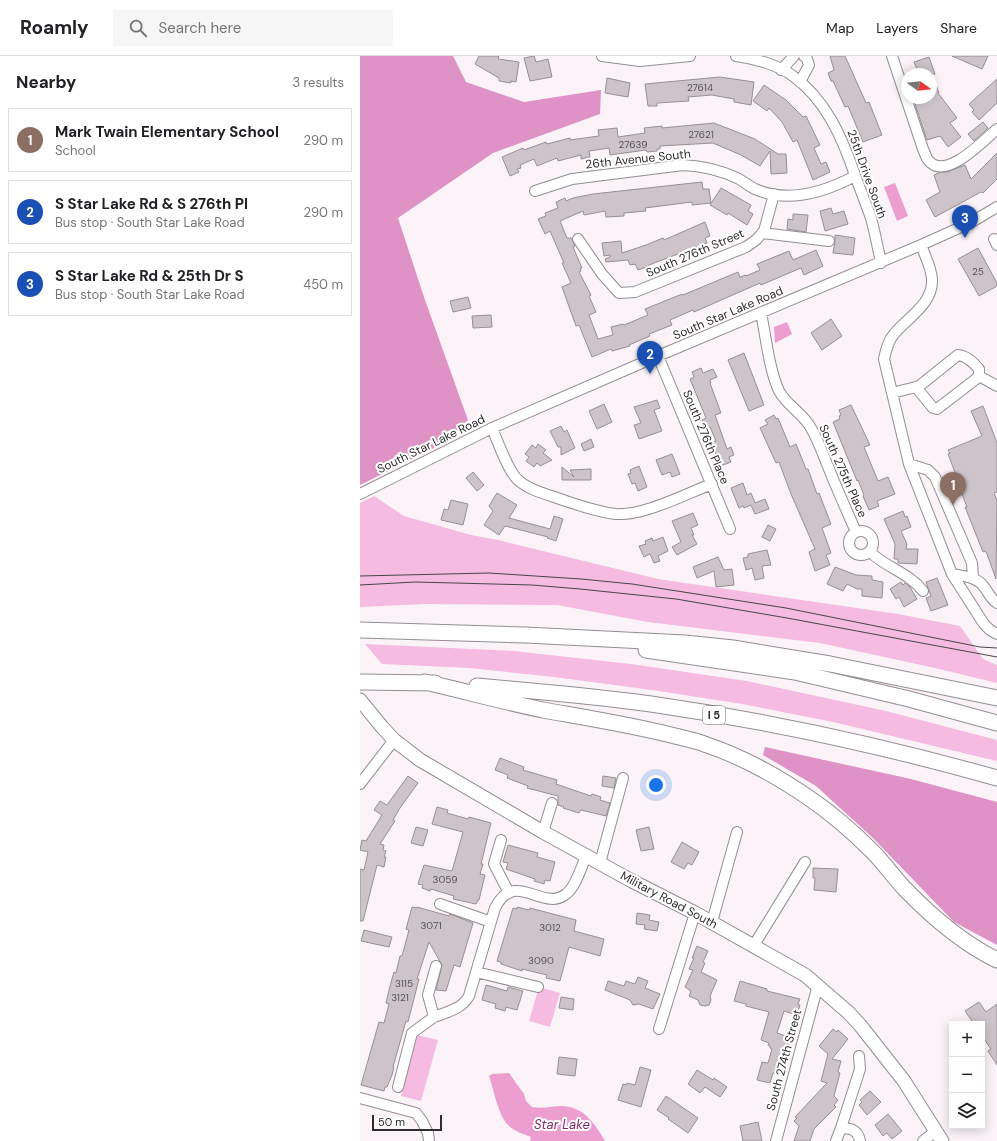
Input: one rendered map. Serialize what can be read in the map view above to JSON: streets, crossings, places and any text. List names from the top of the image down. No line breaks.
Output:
{"streets":{"highway":["I 5"],"main road":["Military Road South"],"street":["26th Avenue South","25th Drive South","South 276th Street","South Star Lake Road","South 276th Place","South 275th Place","South 274th Street"]},"crossings":[["26th Avenue South","25th Drive South"],["26th Avenue South","South 276th Street"],["25th Drive South","South Star Lake Road"],["South Star Lake Road","South 276th Place"],["South Star Lake Road","South 275th Place"],["Military Road South","South 274th Street"]],"water":["Star Lake"],"house_numbers":["27614","27621","27639","25","3059","3071","3012","3090","3115","3121"],"scale_bar":"50 m","north":"right","page":{"header":"Roamly","search":"Search here","nav":["Map","Layers","Share"],"heading":["Nearby","3 results"],"list":[{"mark":"1","name":"Mark Twain Elementary School","note":"School","value":"290 m"},{"mark":"2","name":"S Star Lake Rd & S 276th Pl","note":"Bus stop · South Star Lake Road","value":"290 m"},{"mark":"3","name":"S Star Lake Rd & 25th Dr S","note":"Bus stop · South Star Lake Road","value":"450 m"}],"pins":["3","2","1"],"map_buttons":["+","−"],"scale":"50 m"}}
